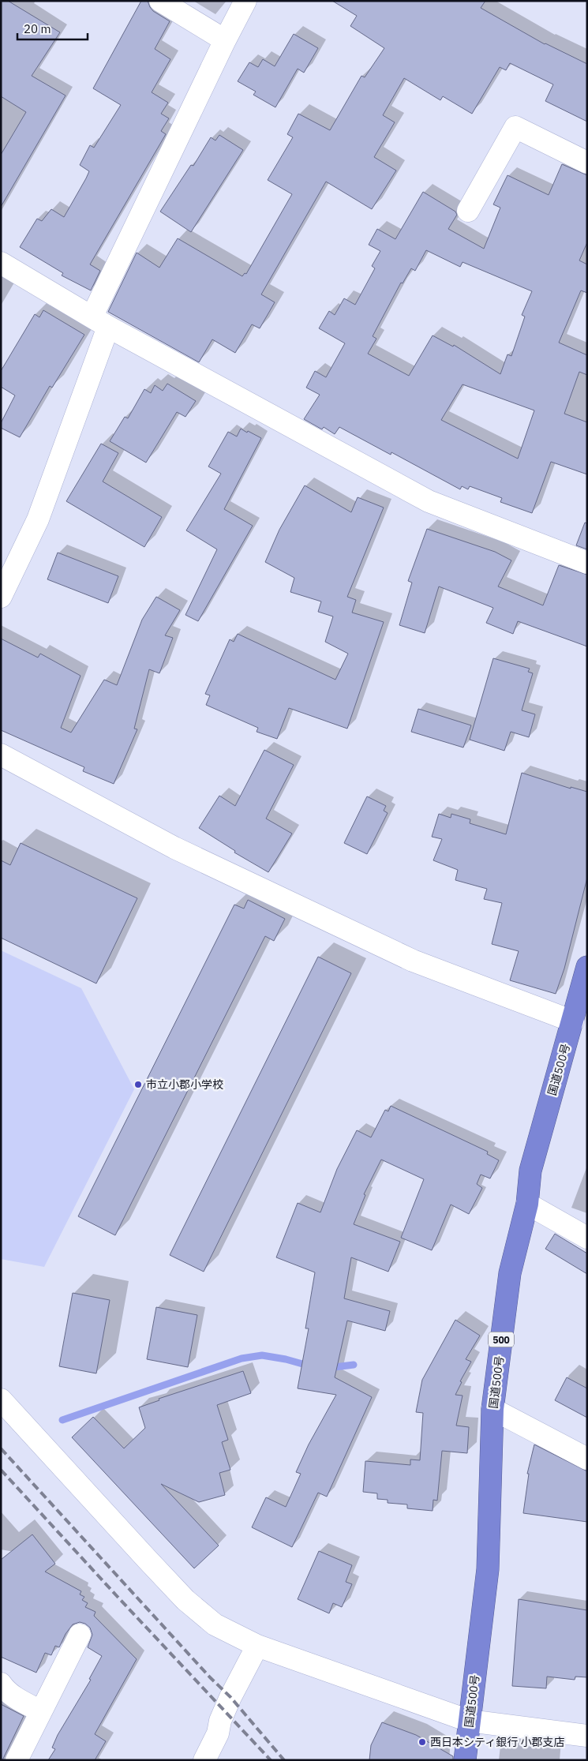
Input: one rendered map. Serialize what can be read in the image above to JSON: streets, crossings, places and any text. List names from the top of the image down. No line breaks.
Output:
{"streets":{"highway":["国道500号","500"]},"places":["市立小郡小学校","西日本シティ銀行 小郡支店"],"scale_bar":"20 m"}
